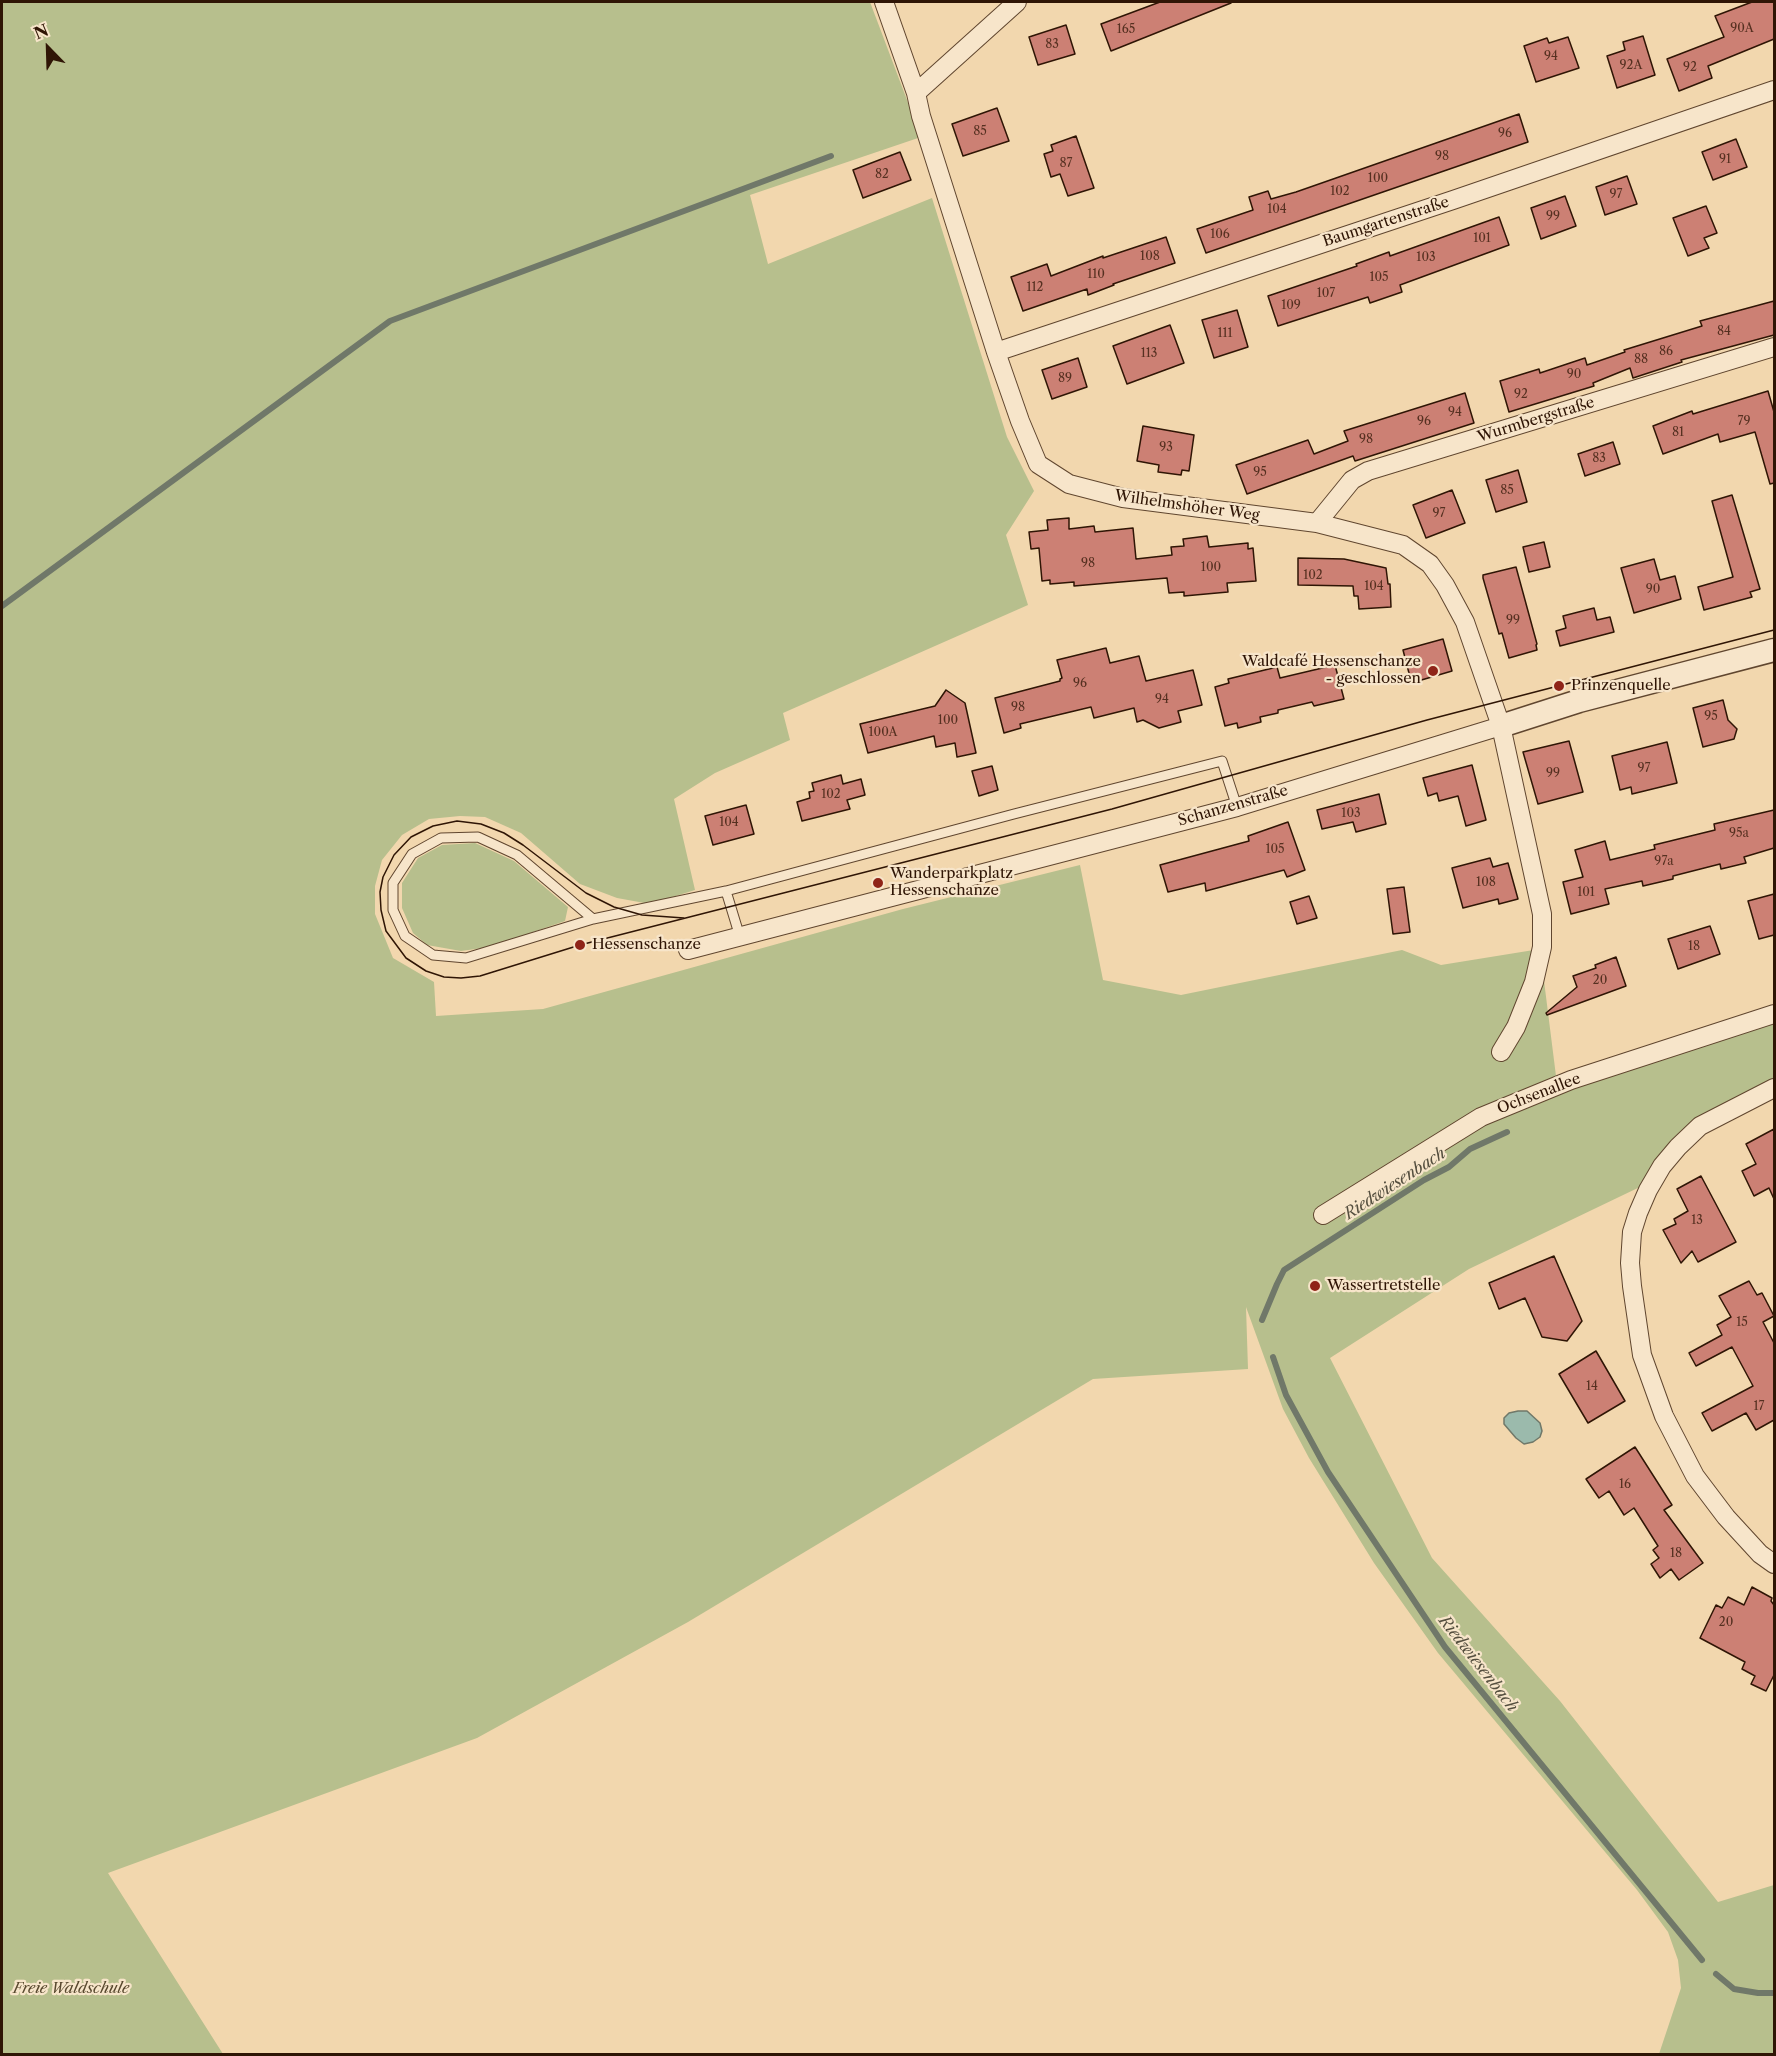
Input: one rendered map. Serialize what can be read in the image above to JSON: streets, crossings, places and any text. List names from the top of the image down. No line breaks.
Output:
{"streets":{"street":["Baumgartenstraße","Wurmbergstraße","Wilhelmshöher Weg","Schanzenstraße","Ochsenallee"]},"crossings":[["Baumgartenstraße","Wilhelmshöher Weg"],["Wurmbergstraße","Wilhelmshöher Weg"],["Wilhelmshöher Weg","Schanzenstraße"]],"water":["Riedwiesenbach"],"parks":["Freie Waldschule"],"places":["Waldcafé Hessenschanze - geschlossen","Prinzenquelle","Wanderparkplatz Hessenschanze","Hessenschanze","Wassertretstelle"],"house_numbers":["90A","165","83","94","92A","92","85","96","98","91","87","82","100","102","97","104","99","106","101","108","103","110","105","112","107","109","84","111","86","113","88","90","89","92","94","96","79","81","98","93","83","95","85","97","98","100","102","104","90","99","96","94","98","95","100","100A","97","99","102","103","104","95a","105","97a","108","101","18","20","13","15","14","17","16","18","20"],"north":"top left"}
